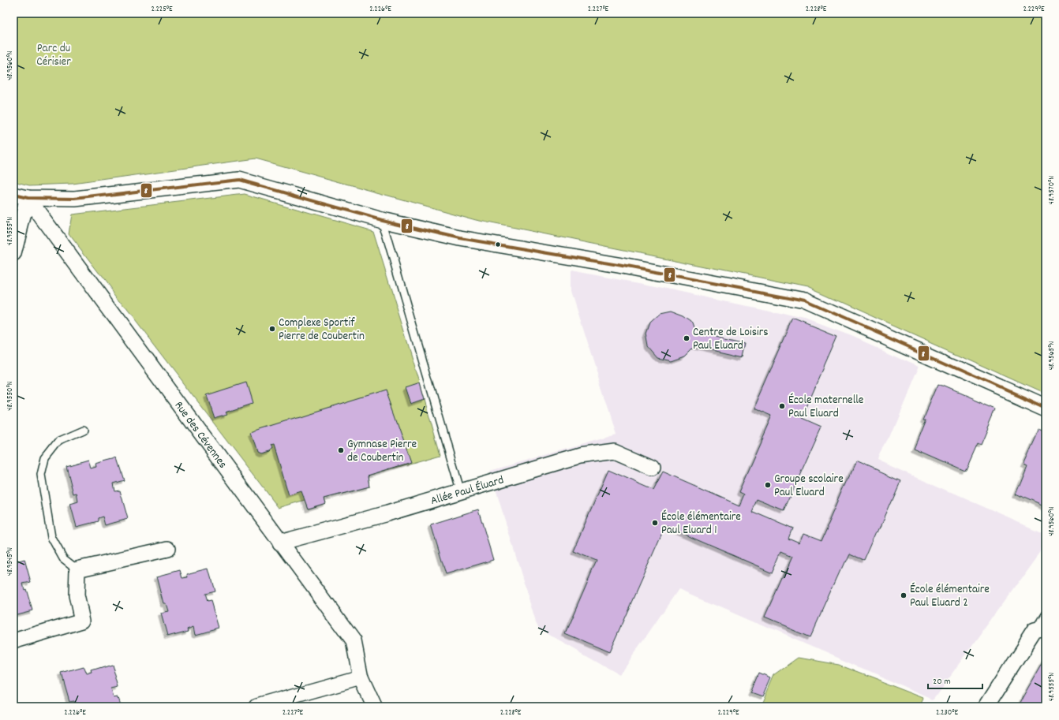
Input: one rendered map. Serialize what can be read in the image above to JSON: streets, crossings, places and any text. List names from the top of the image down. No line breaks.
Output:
{"streets":{"street":["Rue des Cévennes","Allée Paul Éluard"]},"crossings":[["Rue des Cévennes","Allée Paul Éluard"]],"parks":["Parc du Cérisier"],"places":["Complexe Sportif Pierre de Coubertin","Centre de Loisirs Paul Eluard","École maternelle Paul Eluard","Gymnase Pierre de Coubertin","Groupe scolaire Paul Eluard","École élémentaire Paul Eluard 1","École élémentaire Paul Eluard 2"],"lines":["transit line 8"],"scale_bar":"20 m","coordinates":["2.225°E","2.226°E","2.227°E","2.228°E","2.229°E","48.9560°N","48.9570°N","48.9555°N","48.9565°N","48.9550°N","48.9545°N","2.230°E"]}
